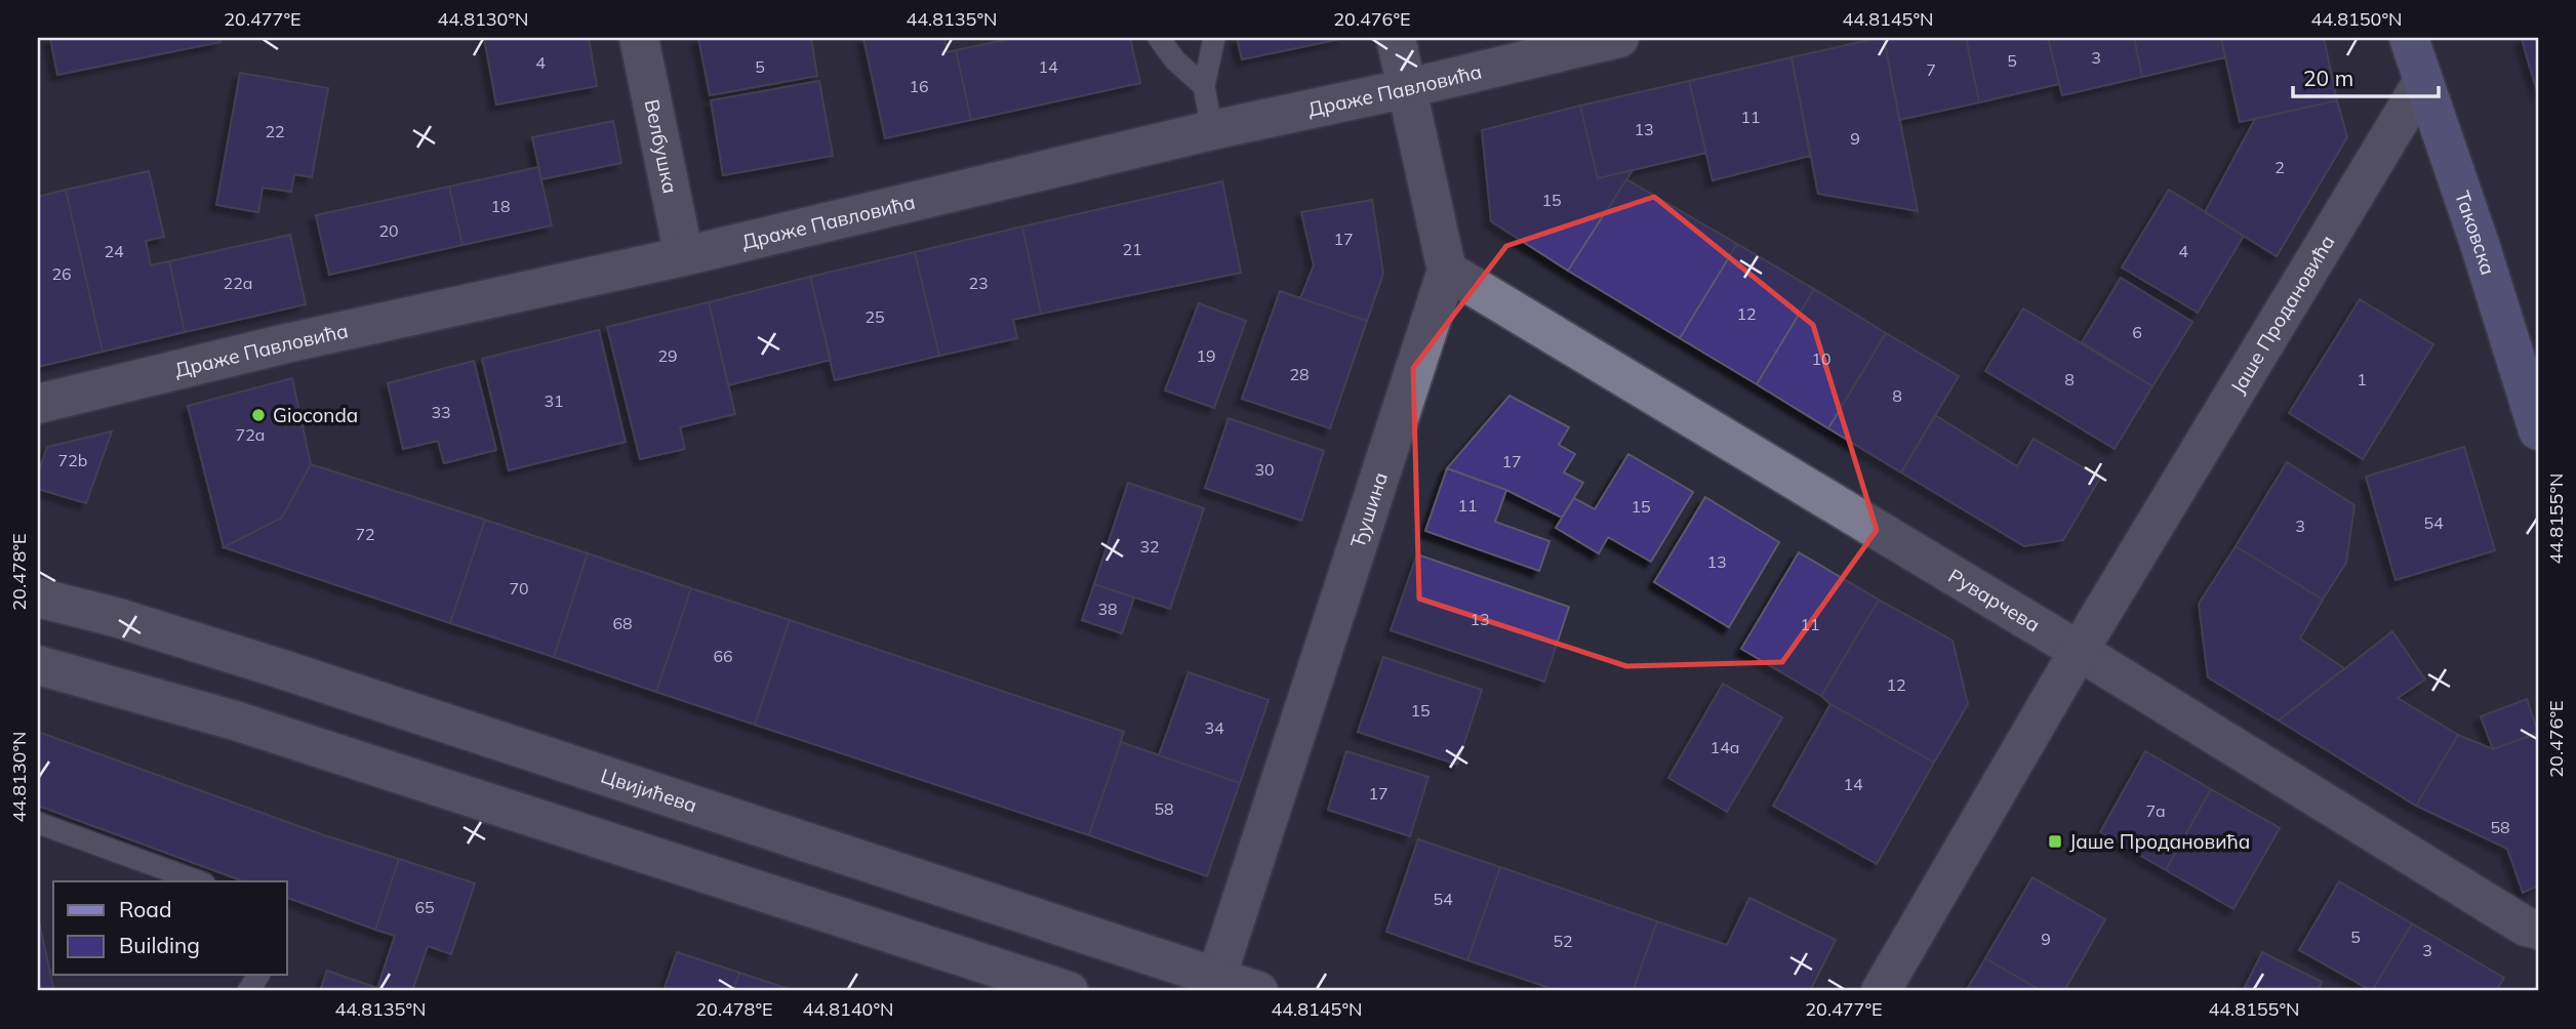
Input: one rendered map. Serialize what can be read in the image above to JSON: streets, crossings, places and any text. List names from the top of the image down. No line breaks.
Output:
{"streets":{"main road":["Таковска"],"street":["Драже Павловића","Велбушка","Јаше Продановића","Ђушина","Руварчева","Цвијићева"]},"crossings":[["Драже Павловића","Велбушка"],["Таковска","Јаше Продановића"],["Јаше Продановића","Руварчева"],["Ђушина","Руварчева"],["Ђушина","Цвијићева"]],"places":{"other":["Gioconda"],"transit":["Јаше Продановића"]},"house_numbers":["3","5","4","5","14","7","16","11","13","22","9","2","15","18","20","17","21","24","4","26","22a","23","12","25","6","29","19","10","28","8","1","8","31","33","72a","72b","17","30","11","15","54","3","72","32","13","70","38","13","68","11","66","12","15","34","14a","14","17","58","7a","58","54","65","5","9","52","3"],"legend":["Road","Building"],"scale_bar":"20 m","coordinates":["20.477°E","44.8130°N","44.8135°N","20.476°E","44.8145°N","44.8150°N","44.8155°N","20.478°E","44.8140°N"]}
